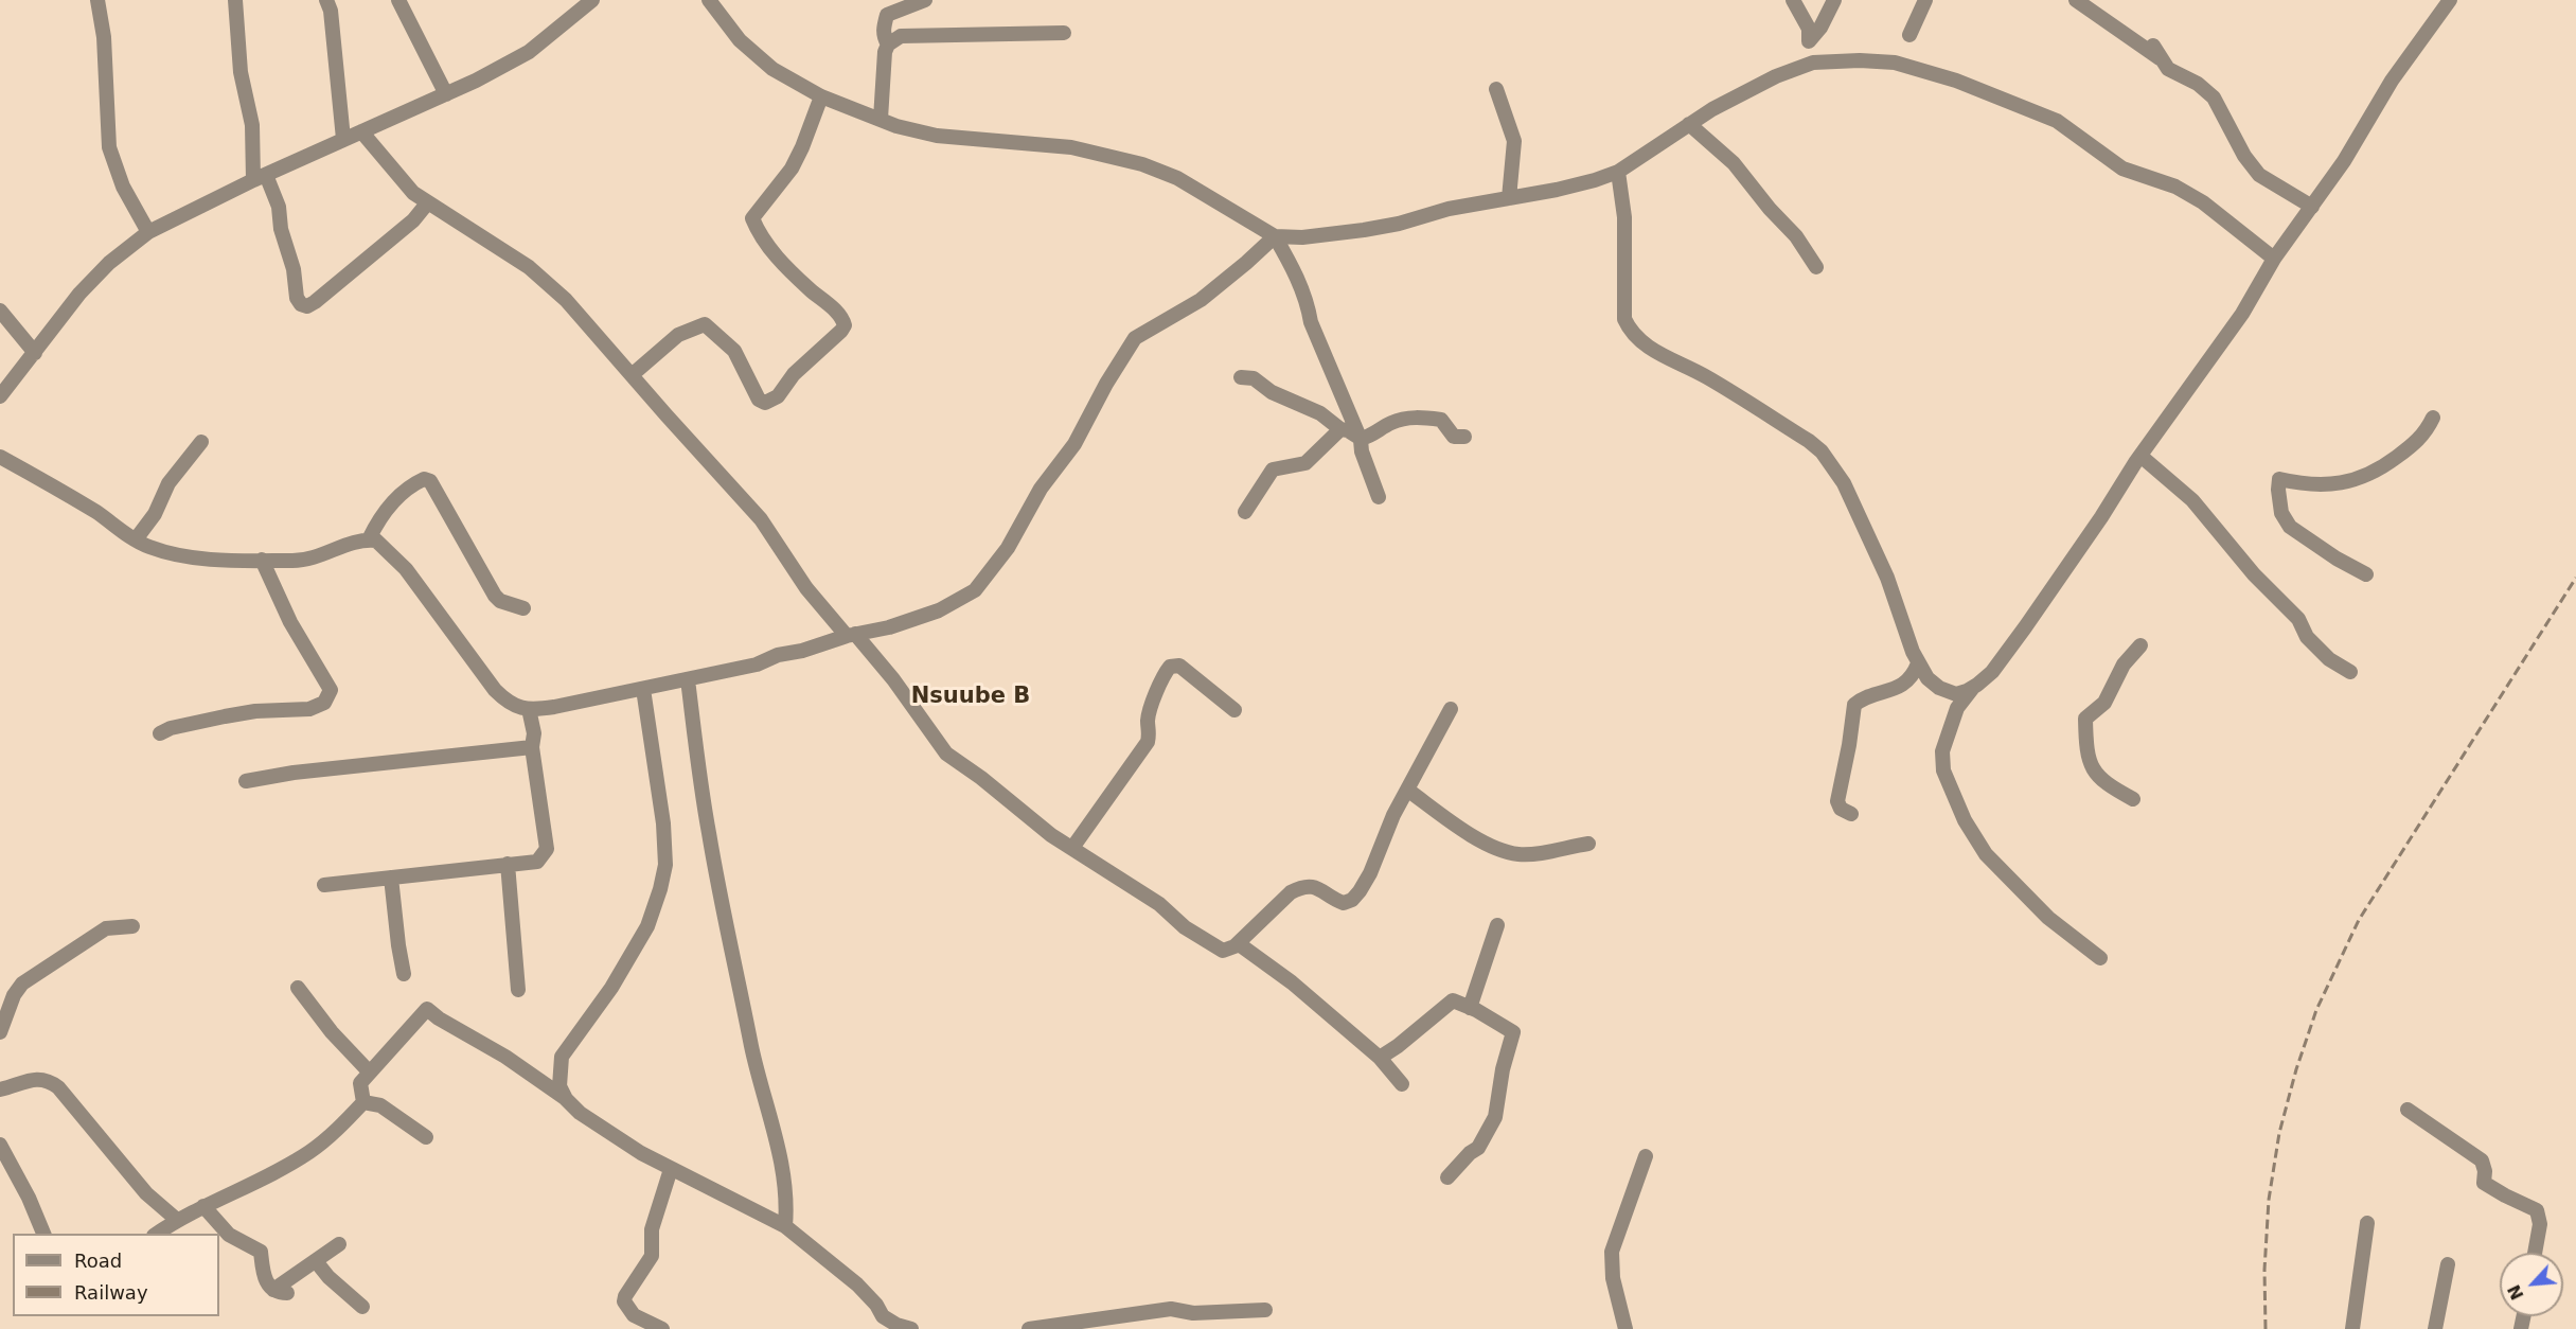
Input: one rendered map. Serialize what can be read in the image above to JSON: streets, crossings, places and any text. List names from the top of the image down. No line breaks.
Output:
{"districts":["Nsuube B"],"legend":["Road","Railway"],"north":"bottom left"}
